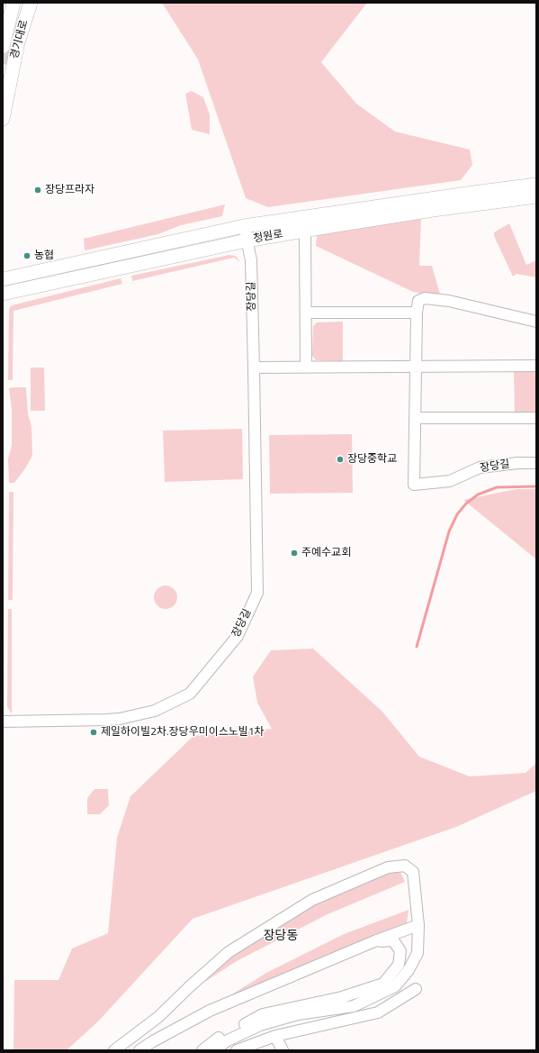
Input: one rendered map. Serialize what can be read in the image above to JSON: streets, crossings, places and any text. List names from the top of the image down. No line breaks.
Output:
{"streets":{"main road":["경기대로","청원로"],"street":["장당길"]},"crossings":[["청원로","장당길"]],"districts":["장당동"],"places":["장당프라자","농협","장당중학교","주예수교회","제일하이빌2차.장당우미이스노빌1차"]}
